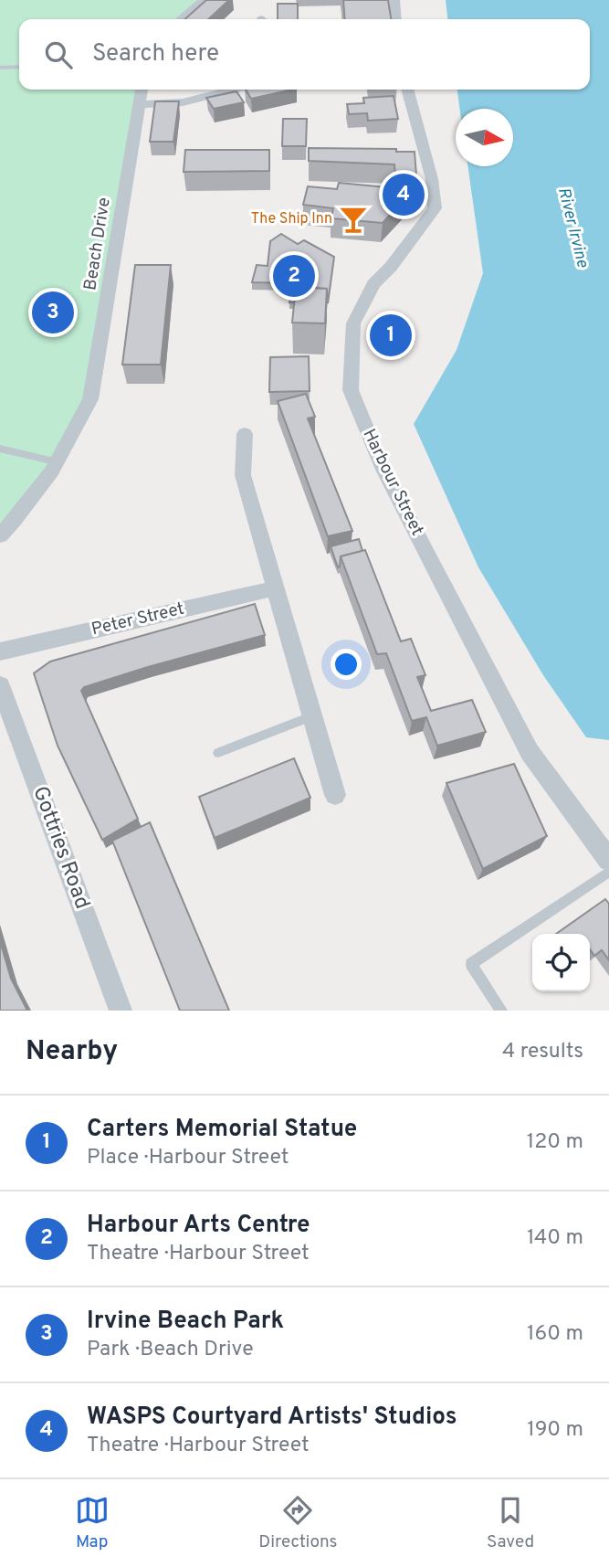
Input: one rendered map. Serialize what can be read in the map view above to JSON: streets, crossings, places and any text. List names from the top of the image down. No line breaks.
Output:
{"streets":{"street":["Beach Drive","Harbour Street","Peter Street","Gottries Road"]},"water":["River Irvine"],"places":{"bar":["The Ship Inn"]},"north":"right","page":{"search":"Search here","pins":["4","2","3","1"],"heading":["Nearby","4 results"],"list":[{"mark":"1","name":"Carters Memorial Statue","note":"Place · Harbour Street","value":"120 m"},{"mark":"2","name":"Harbour Arts Centre","note":"Theatre · Harbour Street","value":"140 m"},{"mark":"3","name":"Irvine Beach Park","note":"Park · Beach Drive","value":"160 m"},{"mark":"4","name":"WASPS Courtyard Artists' Studios","note":"Theatre · Harbour Street","value":"190 m"}],"nav":["Map","Directions","Saved"]}}
